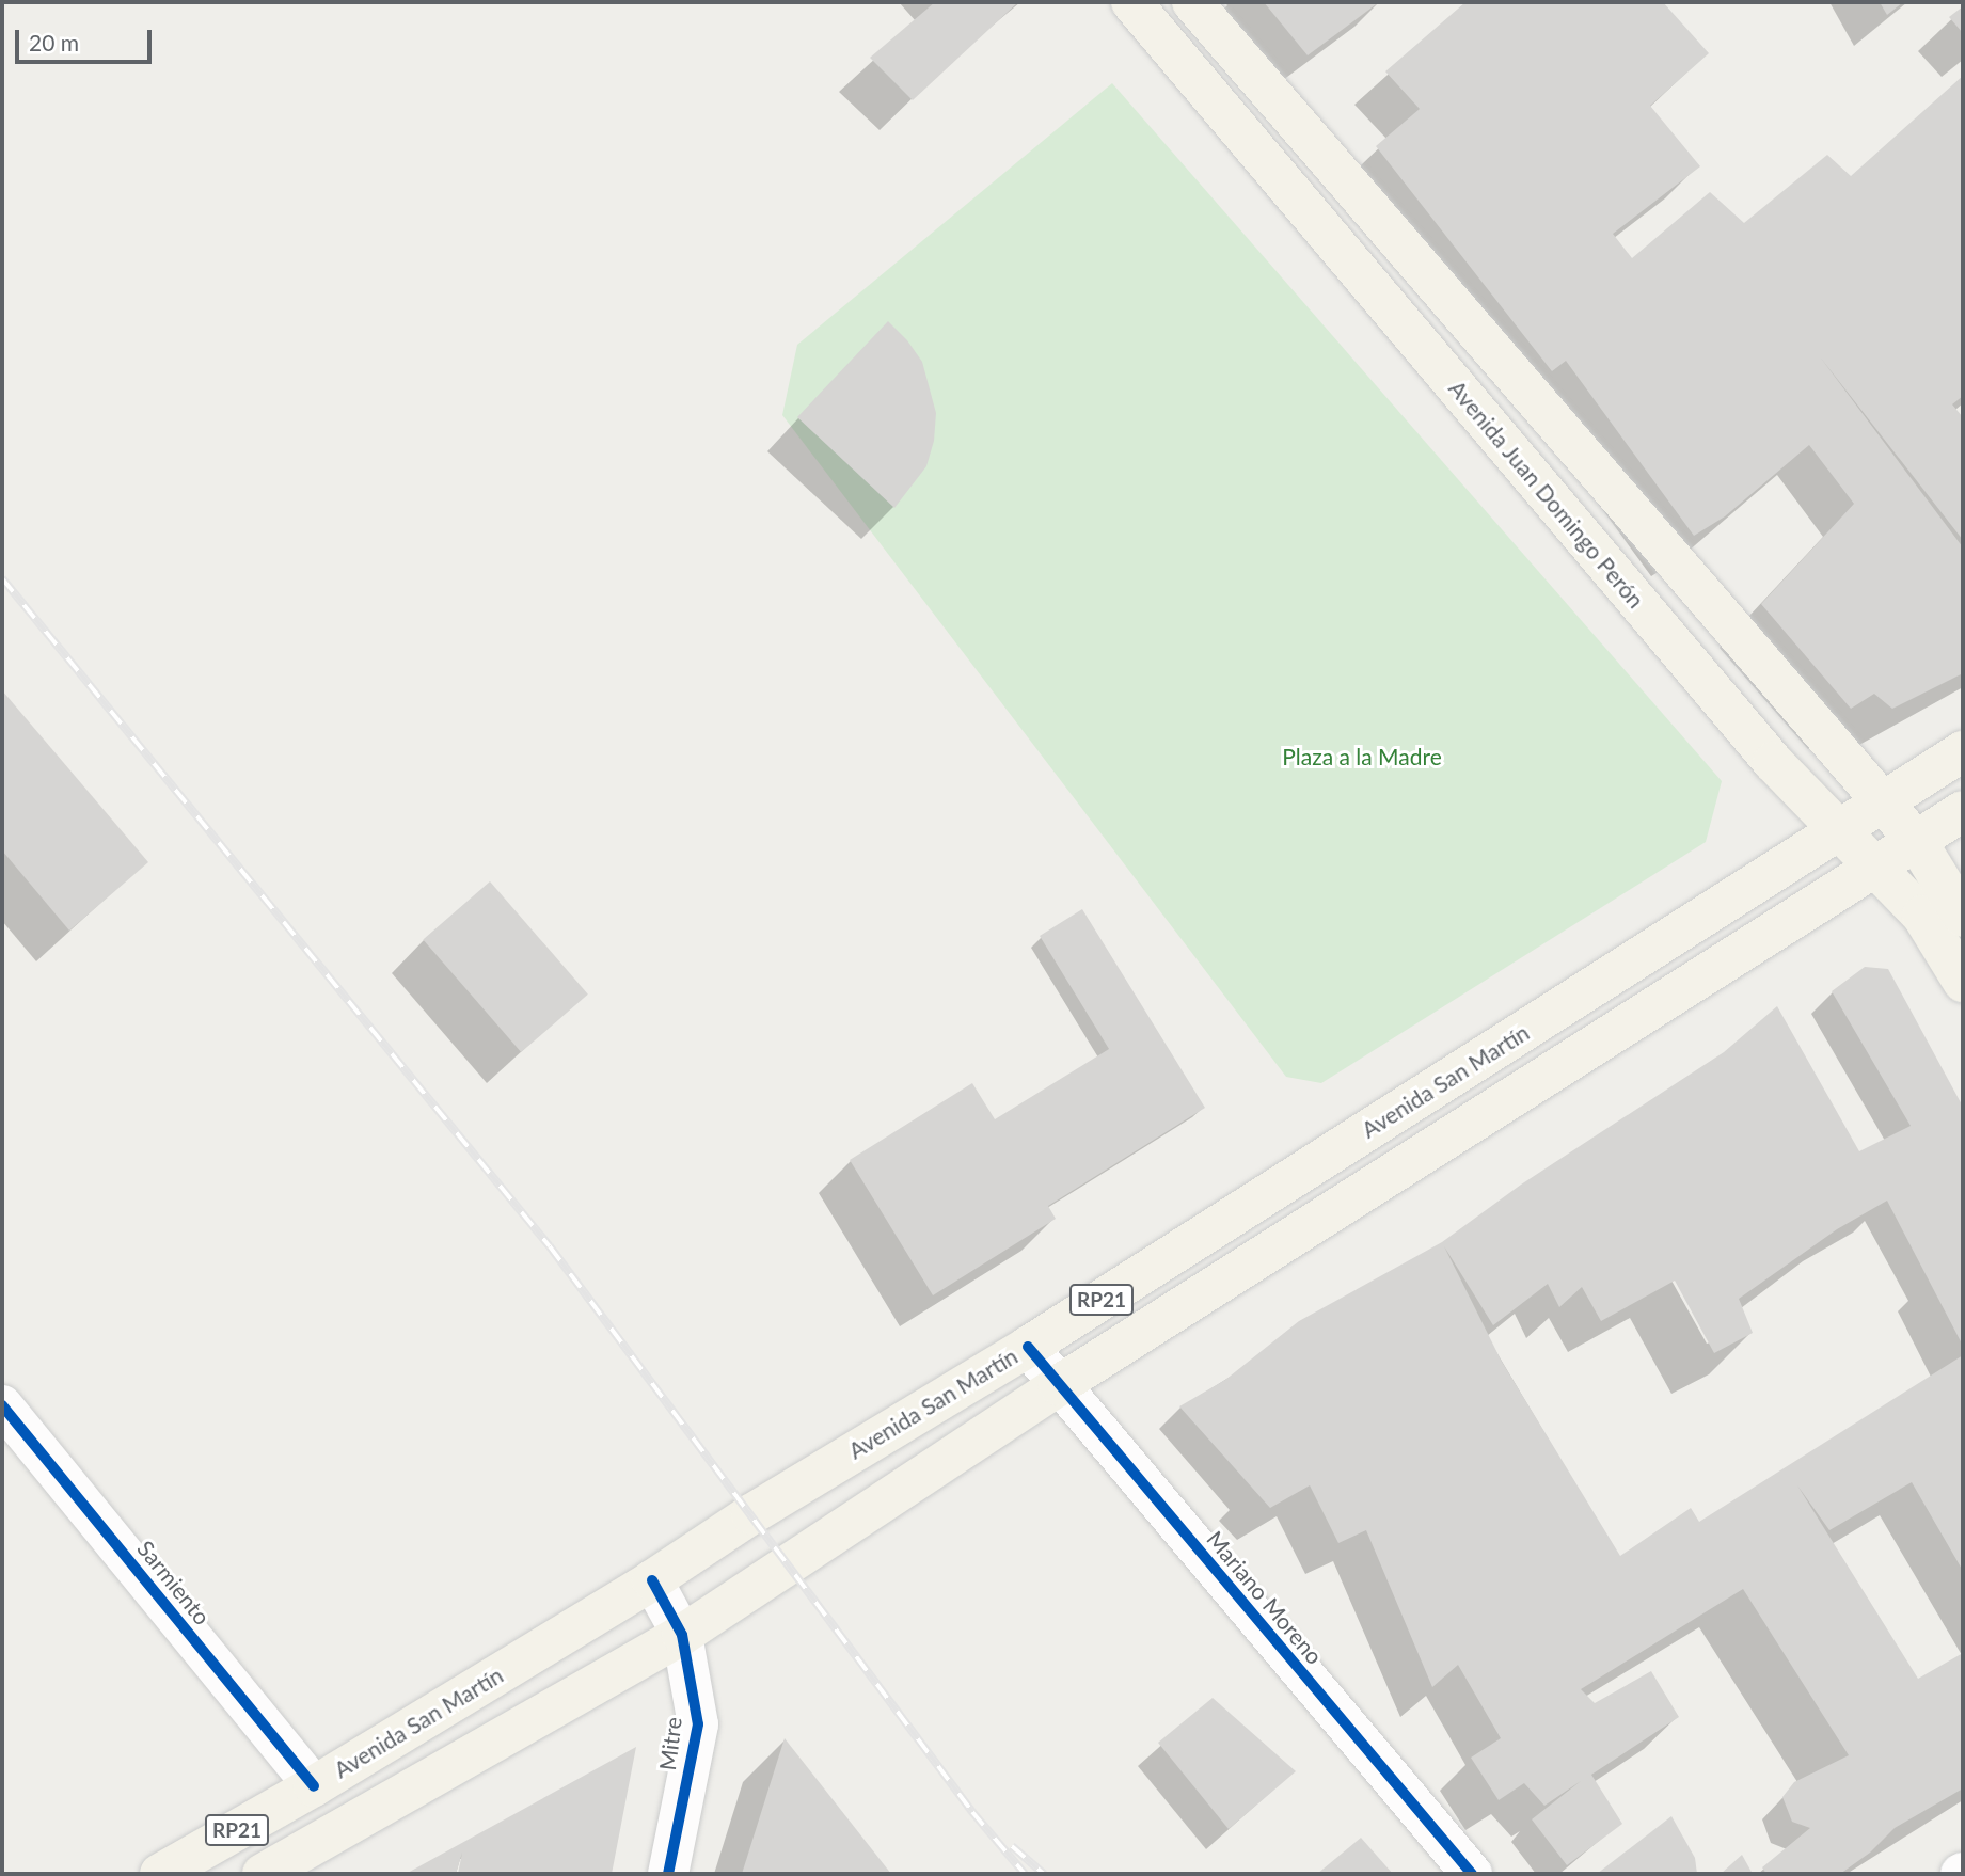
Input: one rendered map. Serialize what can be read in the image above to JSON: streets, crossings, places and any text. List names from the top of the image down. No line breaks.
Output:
{"streets":{"main road":["Avenida Juan Domingo Perón","Avenida San Martín","RP21"],"street":["Sarmiento","Mariano Moreno","Mitre"]},"crossings":[["Avenida Juan Domingo Perón","Avenida San Martín"],["Avenida Juan Domingo Perón","RP21"],["Avenida San Martín","Sarmiento"],["Avenida San Martín","Mariano Moreno"],["Avenida San Martín","Mitre"],["RP21","Mariano Moreno"],["RP21","Mitre"]],"parks":["Plaza a la Madre"],"scale_bar":"20 m"}
